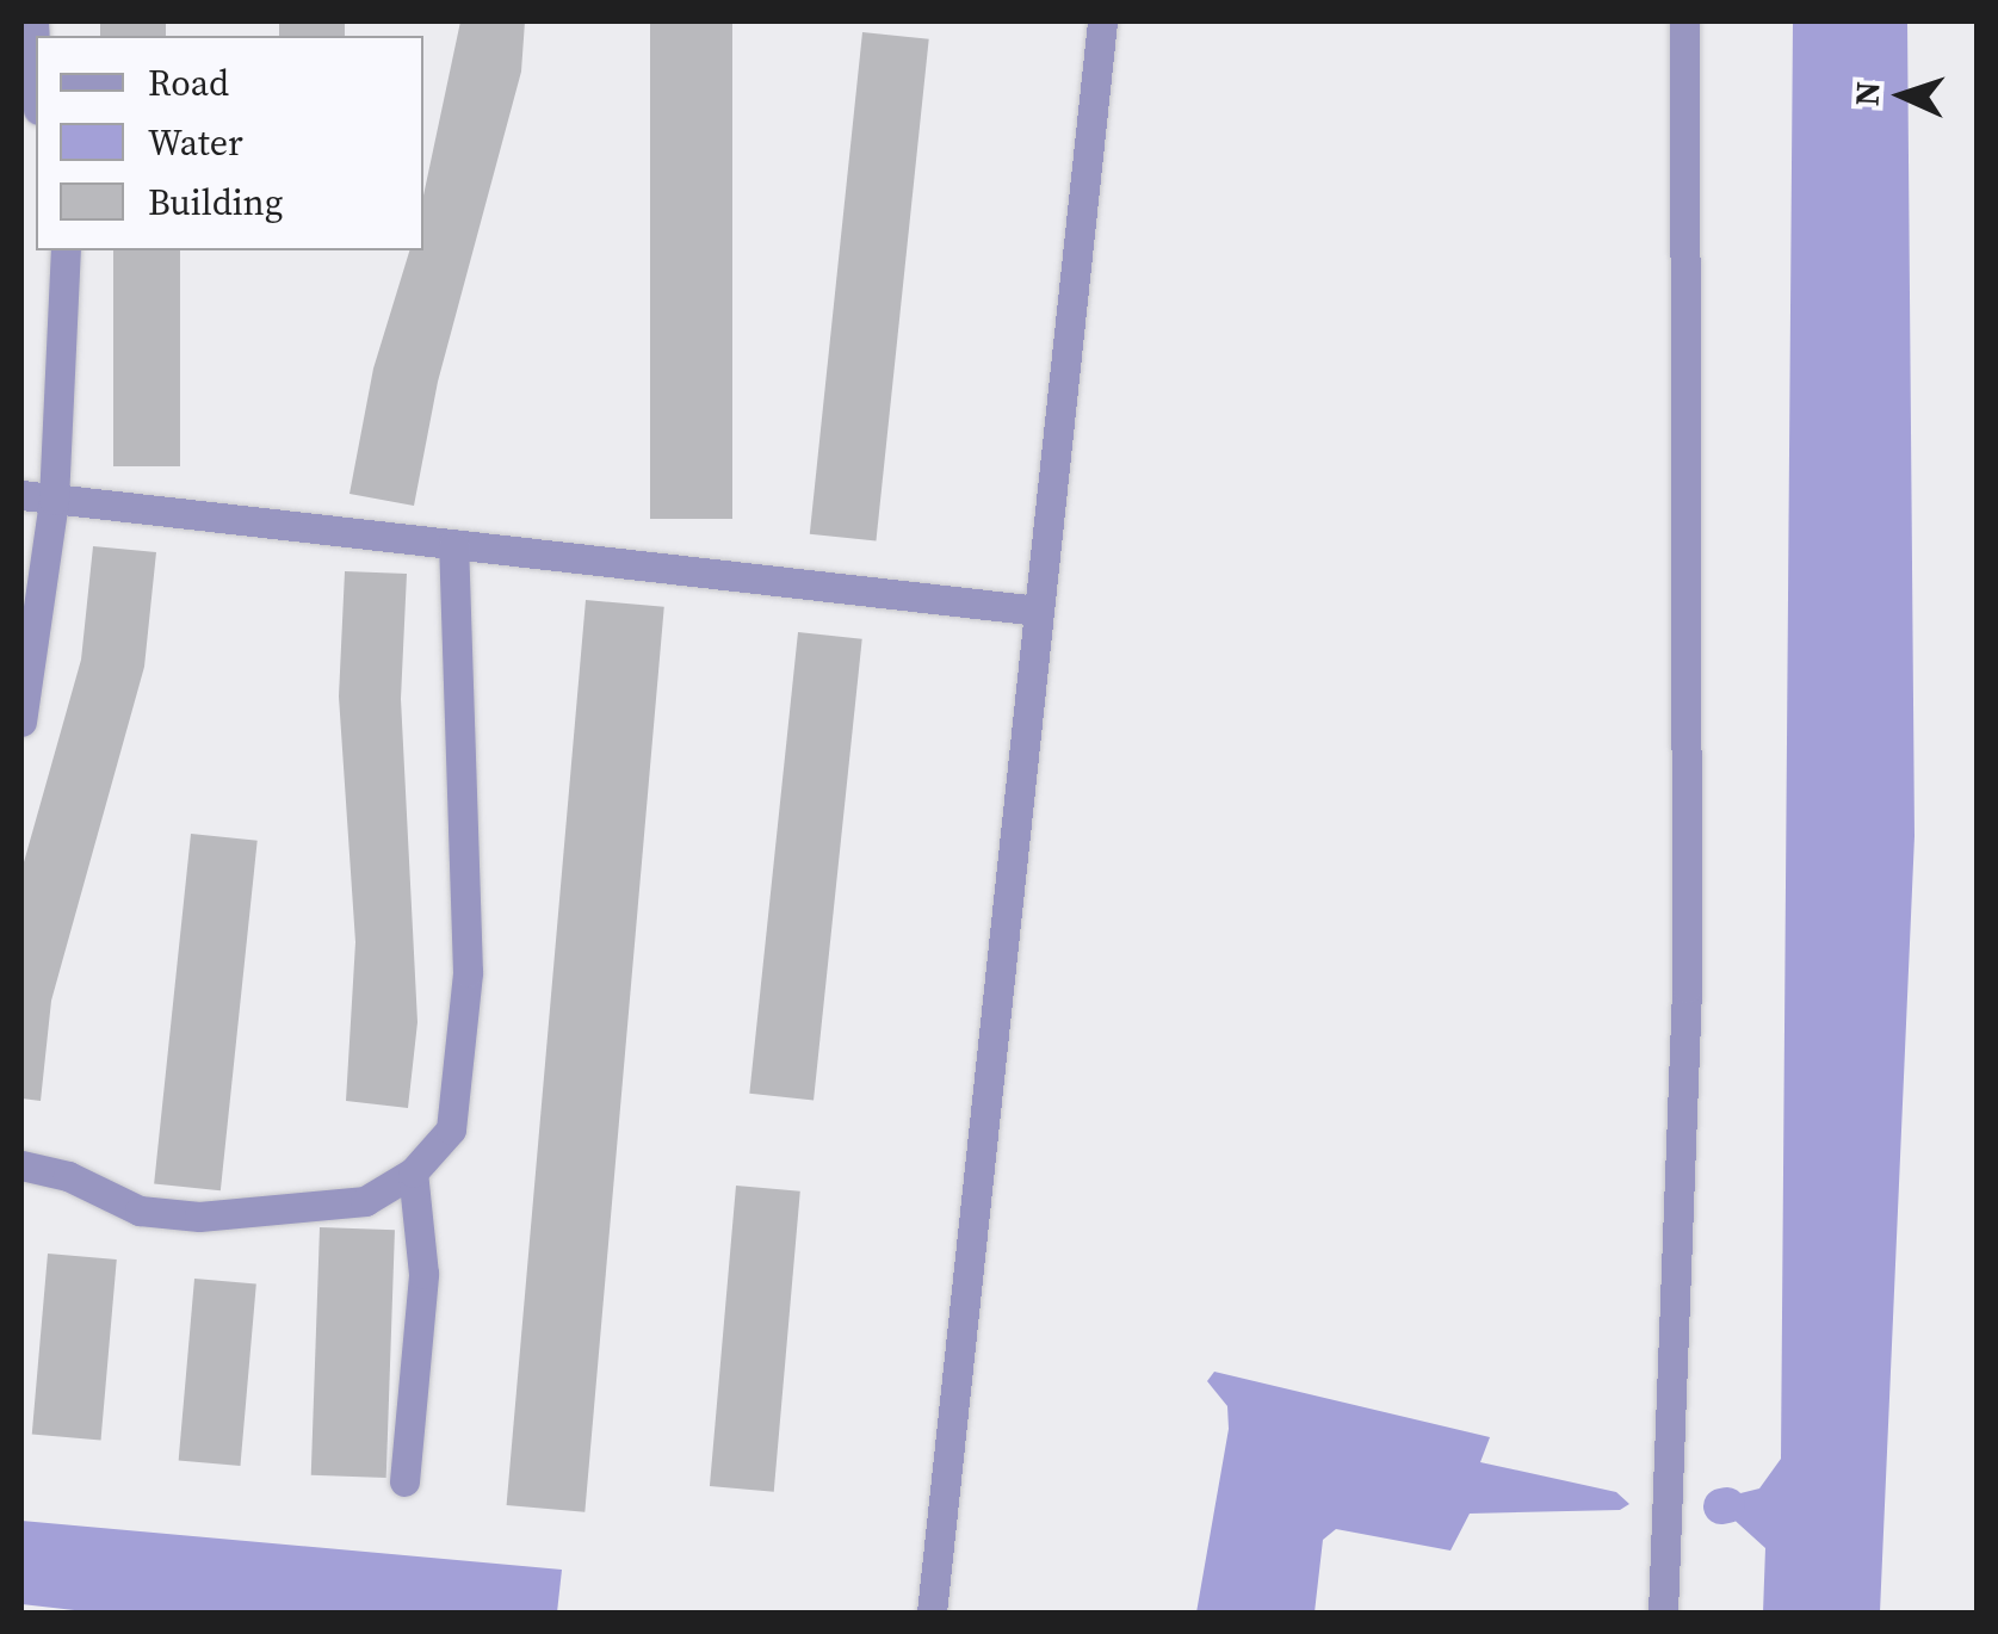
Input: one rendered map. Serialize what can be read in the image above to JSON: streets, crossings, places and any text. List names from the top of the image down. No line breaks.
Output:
{"legend":["Road","Water","Building"],"north":"left"}
